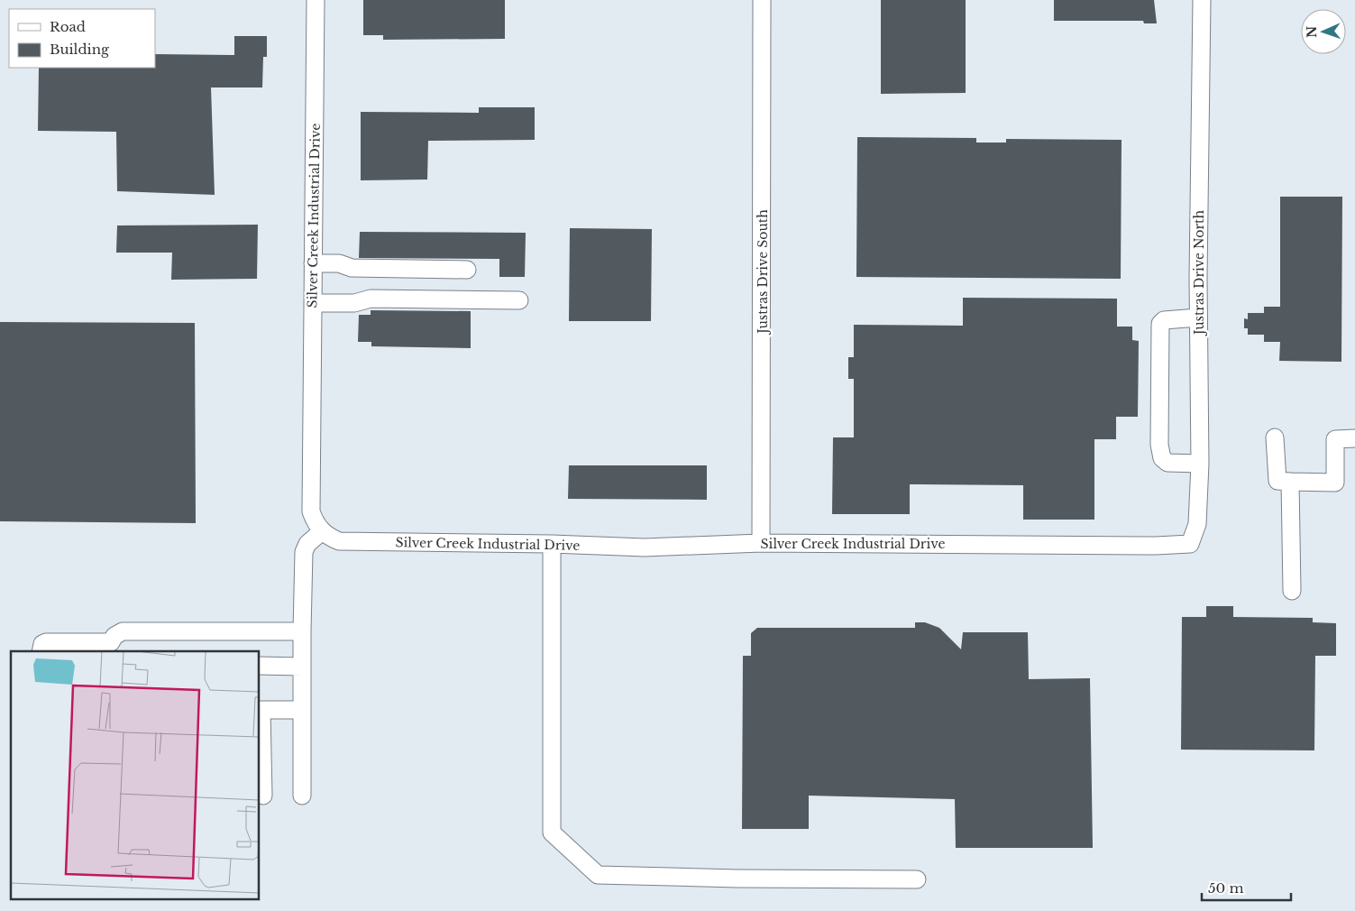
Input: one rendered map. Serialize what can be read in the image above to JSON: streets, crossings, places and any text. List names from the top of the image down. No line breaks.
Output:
{"streets":{"street":["Silver Creek Industrial Drive","Justras Drive South","Justras Drive North"]},"crossings":[["Silver Creek Industrial Drive","Justras Drive South"],["Silver Creek Industrial Drive","Justras Drive North"]],"legend":["Road","Building"],"scale_bar":"50 m","north":"left"}
